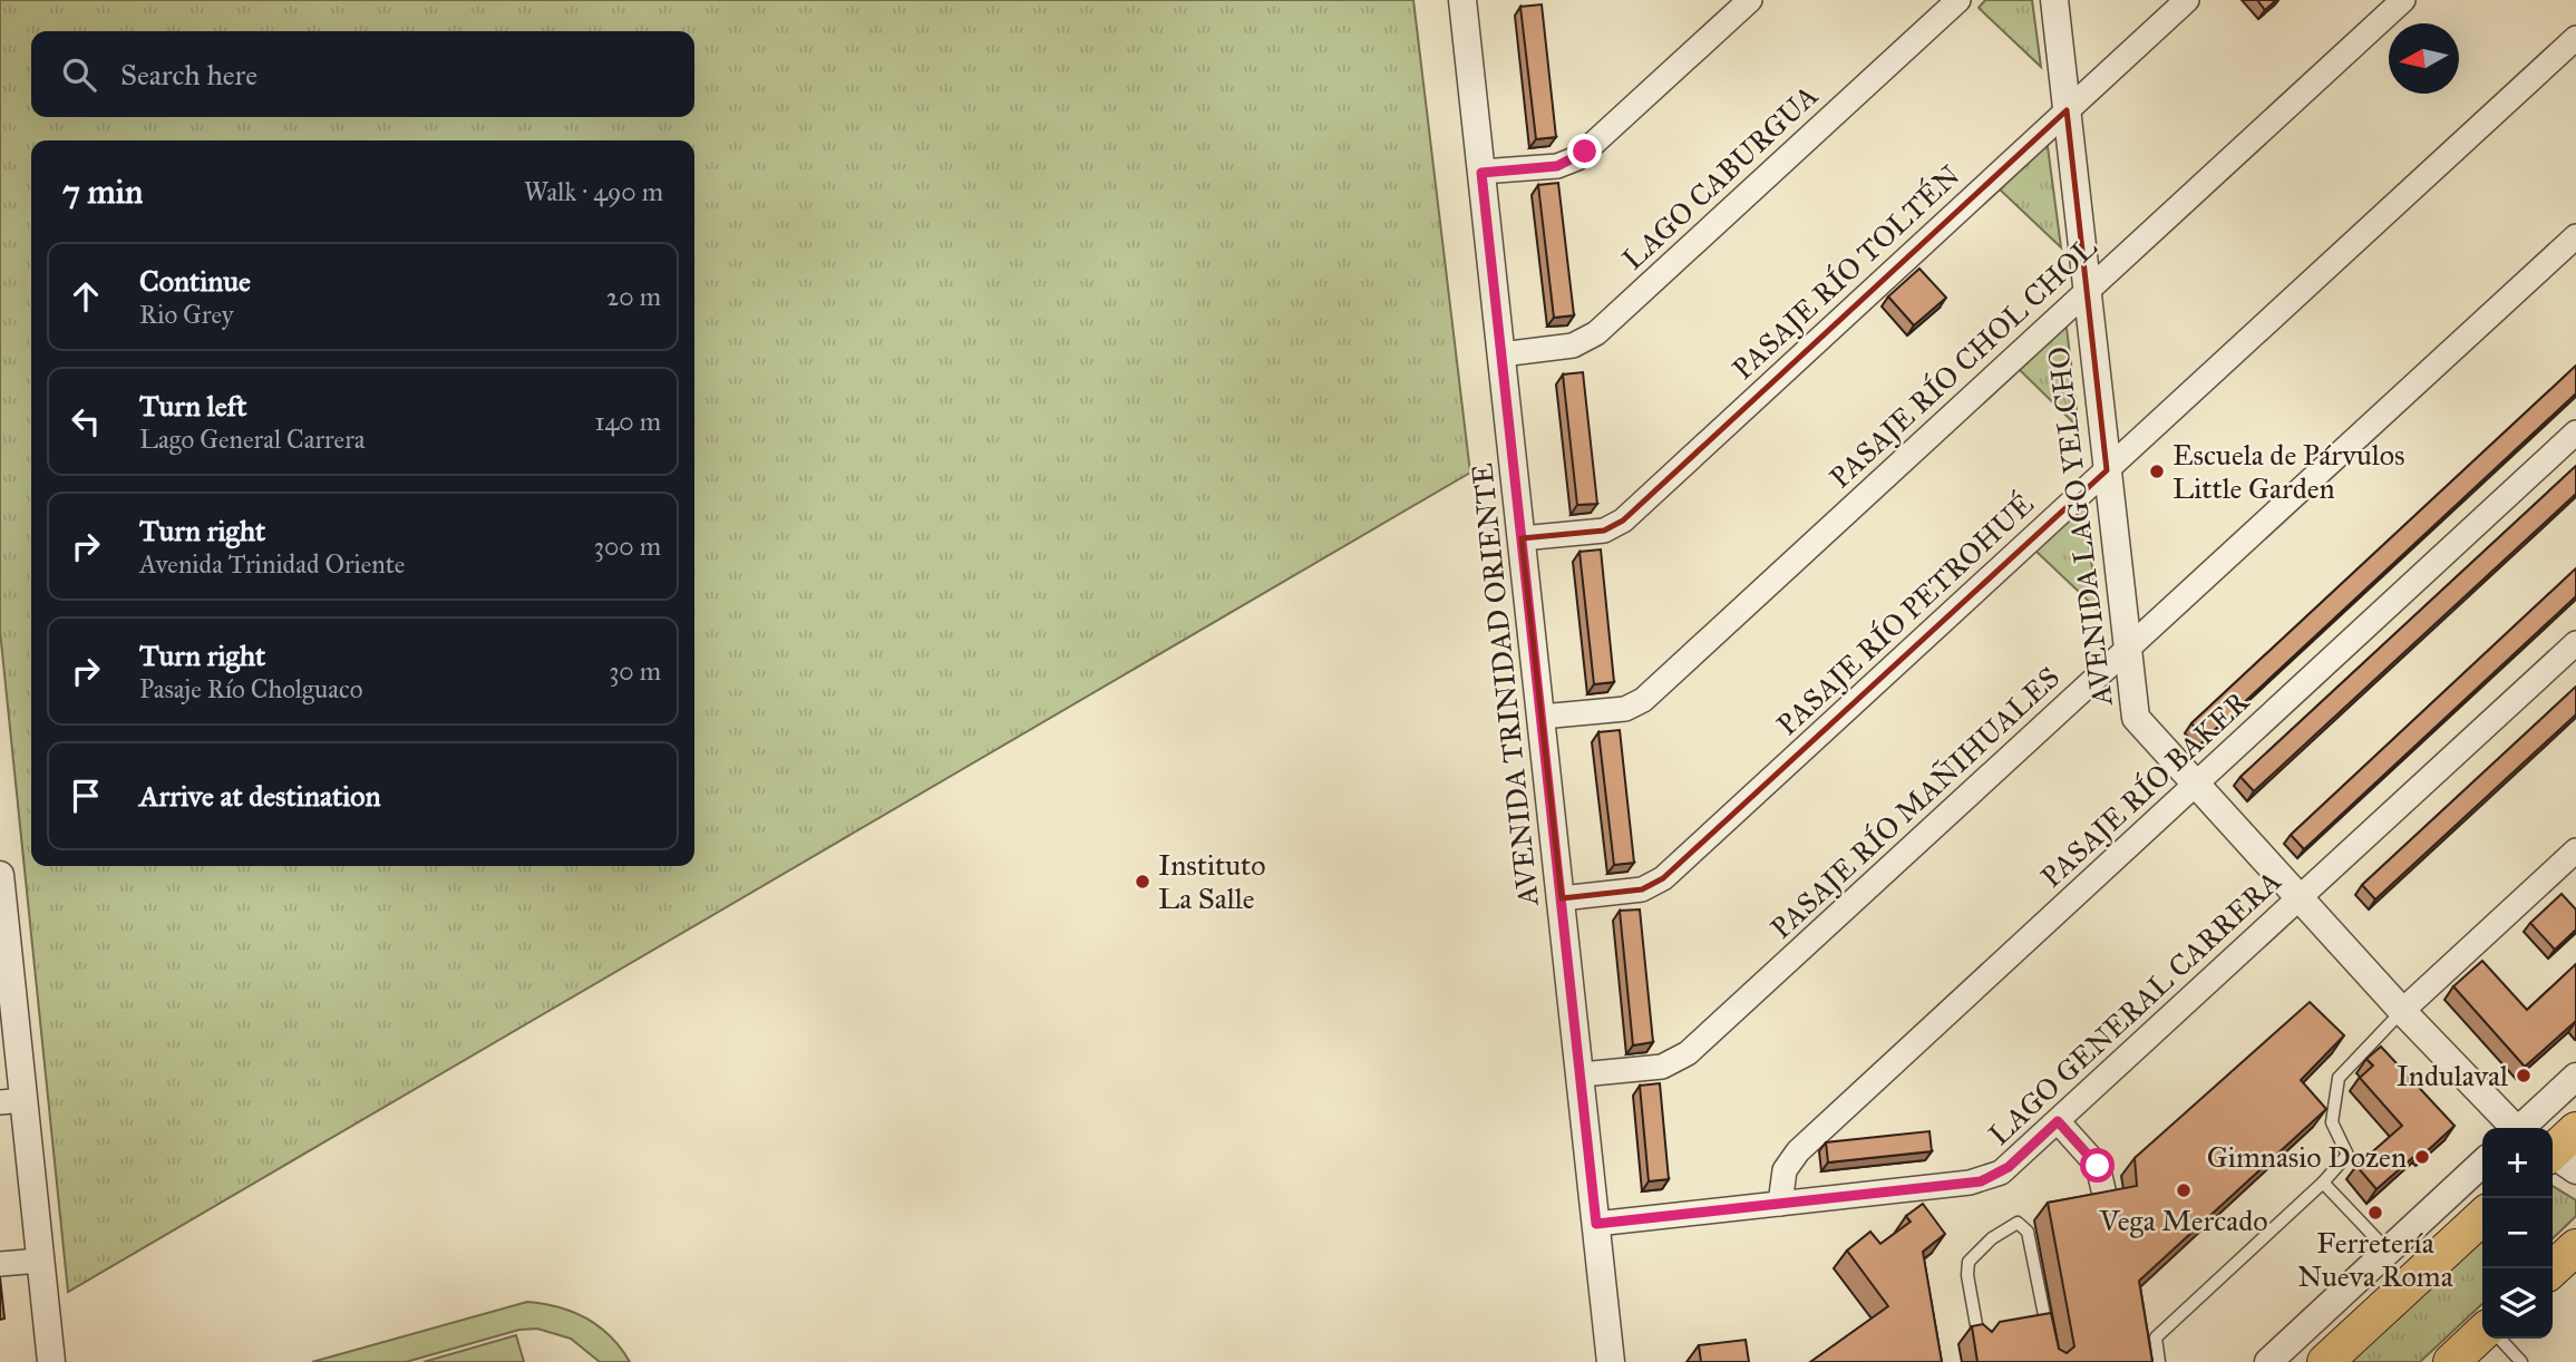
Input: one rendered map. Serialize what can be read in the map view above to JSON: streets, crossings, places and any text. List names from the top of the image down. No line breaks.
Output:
{"streets":{"street":["LAGO CABURGUA","PASAJE RÍO TOLTÉN","PASAJE RÍO CHOL CHOL","AVENIDA LAGO YELCHO","PASAJE RÍO PETROHUÉ","AVENIDA TRINIDAD ORIENTE","PASAJE RÍO BAKER","PASAJE RÍO MAÑIHUALES","LAGO GENERAL CARRERA"]},"crossings":[["LAGO CABURGUA","AVENIDA TRINIDAD ORIENTE"],["PASAJE RÍO TOLTÉN","AVENIDA LAGO YELCHO"],["PASAJE RÍO TOLTÉN","AVENIDA TRINIDAD ORIENTE"],["PASAJE RÍO CHOL CHOL","AVENIDA LAGO YELCHO"],["PASAJE RÍO CHOL CHOL","AVENIDA TRINIDAD ORIENTE"],["AVENIDA LAGO YELCHO","PASAJE RÍO PETROHUÉ"],["AVENIDA LAGO YELCHO","PASAJE RÍO BAKER"],["AVENIDA LAGO YELCHO","PASAJE RÍO MAÑIHUALES"],["AVENIDA LAGO YELCHO","LAGO GENERAL CARRERA"],["PASAJE RÍO PETROHUÉ","AVENIDA TRINIDAD ORIENTE"],["AVENIDA TRINIDAD ORIENTE","PASAJE RÍO MAÑIHUALES"],["AVENIDA TRINIDAD ORIENTE","LAGO GENERAL CARRERA"],["PASAJE RÍO BAKER","LAGO GENERAL CARRERA"]],"places":["Escuela de Párvulos Little Garden","Instituto La Salle","Indulaval","Gimnasio Dozen","Vega Mercado","Ferretería Nueva Roma"],"north":"left","page":{"search":"Search here","heading":["7 min","Walk · 490 m"],"list":[["Continue","Rio Grey","20 m"],["Turn left","Lago General Carrera","140 m"],["Turn right","Avenida Trinidad Oriente","300 m"],["Turn right","Pasaje Río Cholguaco","30 m"],"Arrive at destination"],"map_buttons":["+","−"]}}
